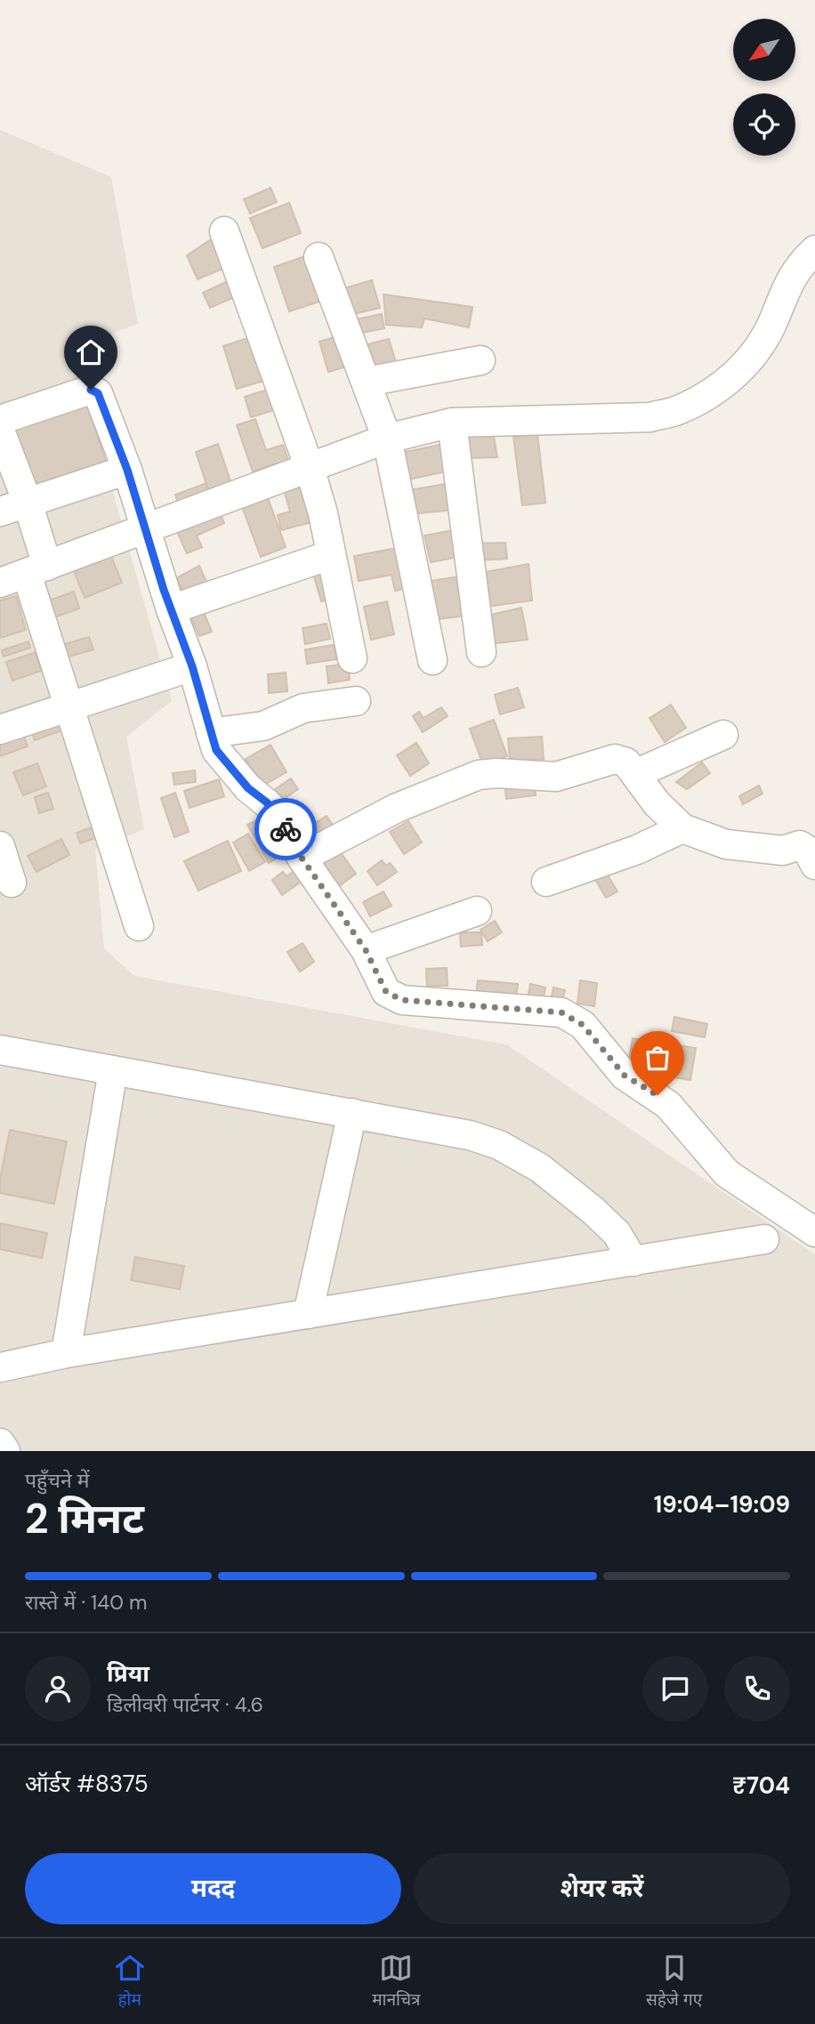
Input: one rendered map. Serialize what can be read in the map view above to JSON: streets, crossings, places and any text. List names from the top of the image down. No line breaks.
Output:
{"north":"bottom left","page":{"heading":["2 मिनट","पहुँचने में","19:04–19:09"],"panel":["प्रिया","डिलीवरी पार्टनर · 4.6","ऑर्डर #8375","₹704"],"bar":"रास्ते में · 140 m","buttons":["मदद","शेयर करें"],"tabs":["होम","मानचित्र","सहेजे गए"]}}
